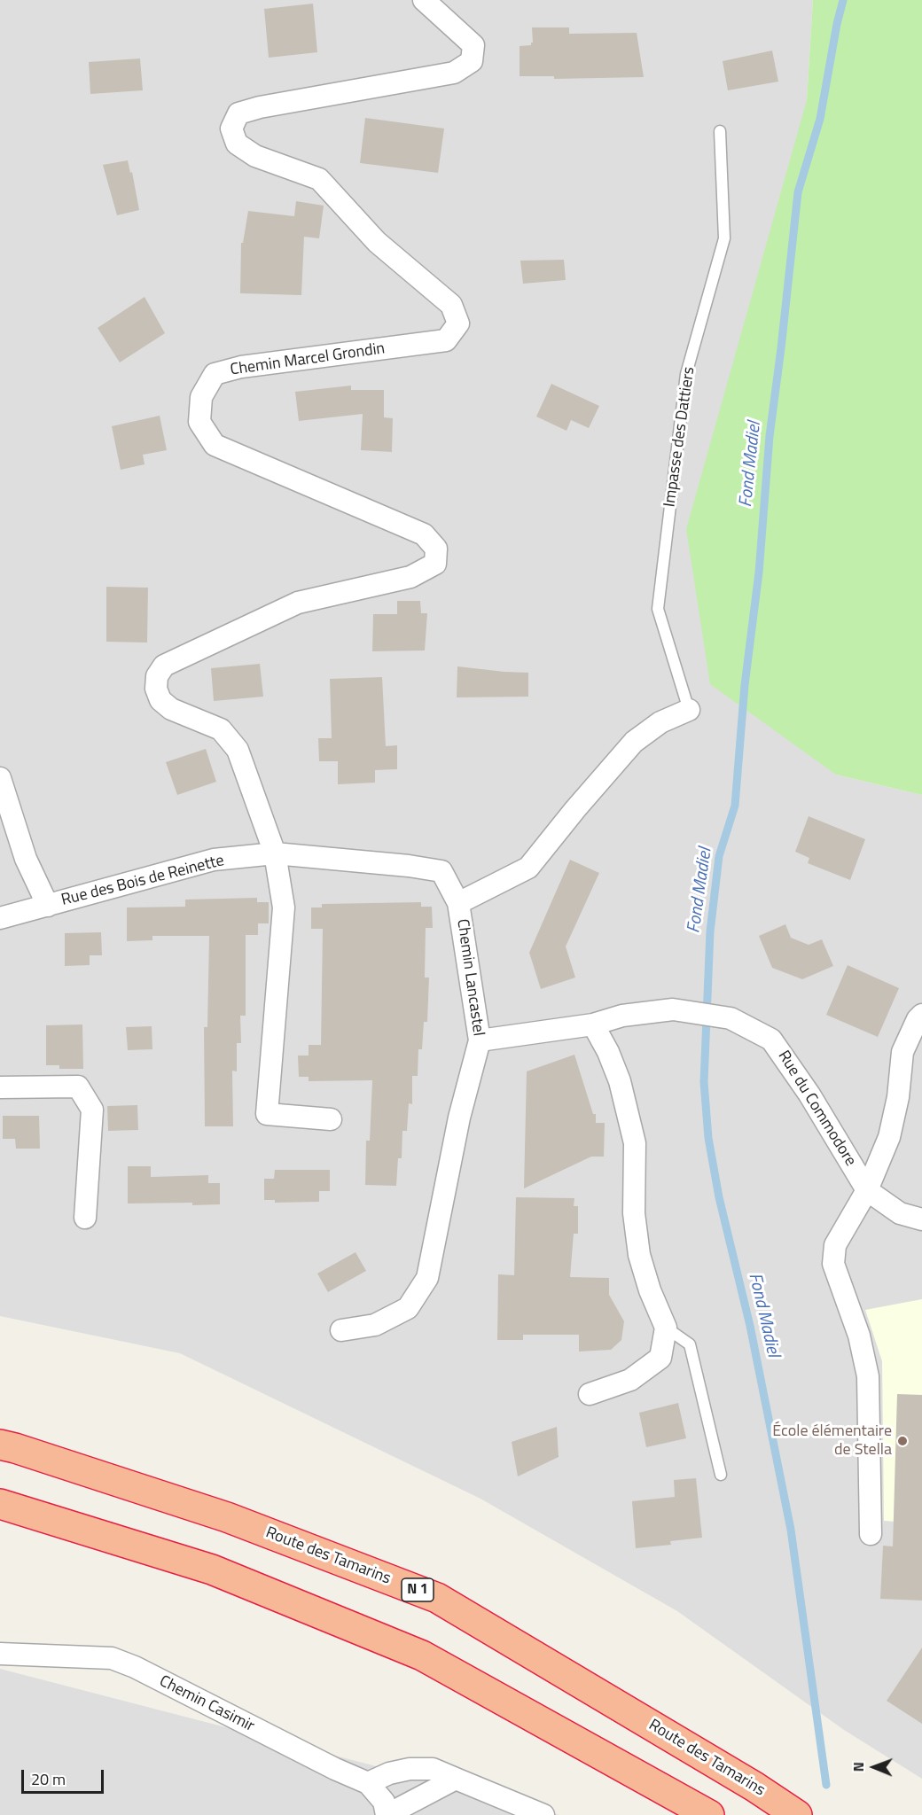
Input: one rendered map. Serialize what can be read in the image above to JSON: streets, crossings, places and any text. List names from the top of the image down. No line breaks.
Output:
{"streets":{"highway":["Route des Tamarins","N 1"],"street":["Chemin Marcel Grondin","Rue des Bois de Reinette","Chemin Lancastel","Rue du Commodore","Chemin Casimir"],"lane":["Impasse des Dattiers"]},"crossings":[["Chemin Marcel Grondin","Rue des Bois de Reinette"],["Impasse des Dattiers","Chemin Lancastel"],["Rue des Bois de Reinette","Chemin Lancastel"],["Chemin Lancastel","Rue du Commodore"]],"water":["Fond Madiel"],"places":["École élémentaire de Stella"],"scale_bar":"20 m","north":"left"}
